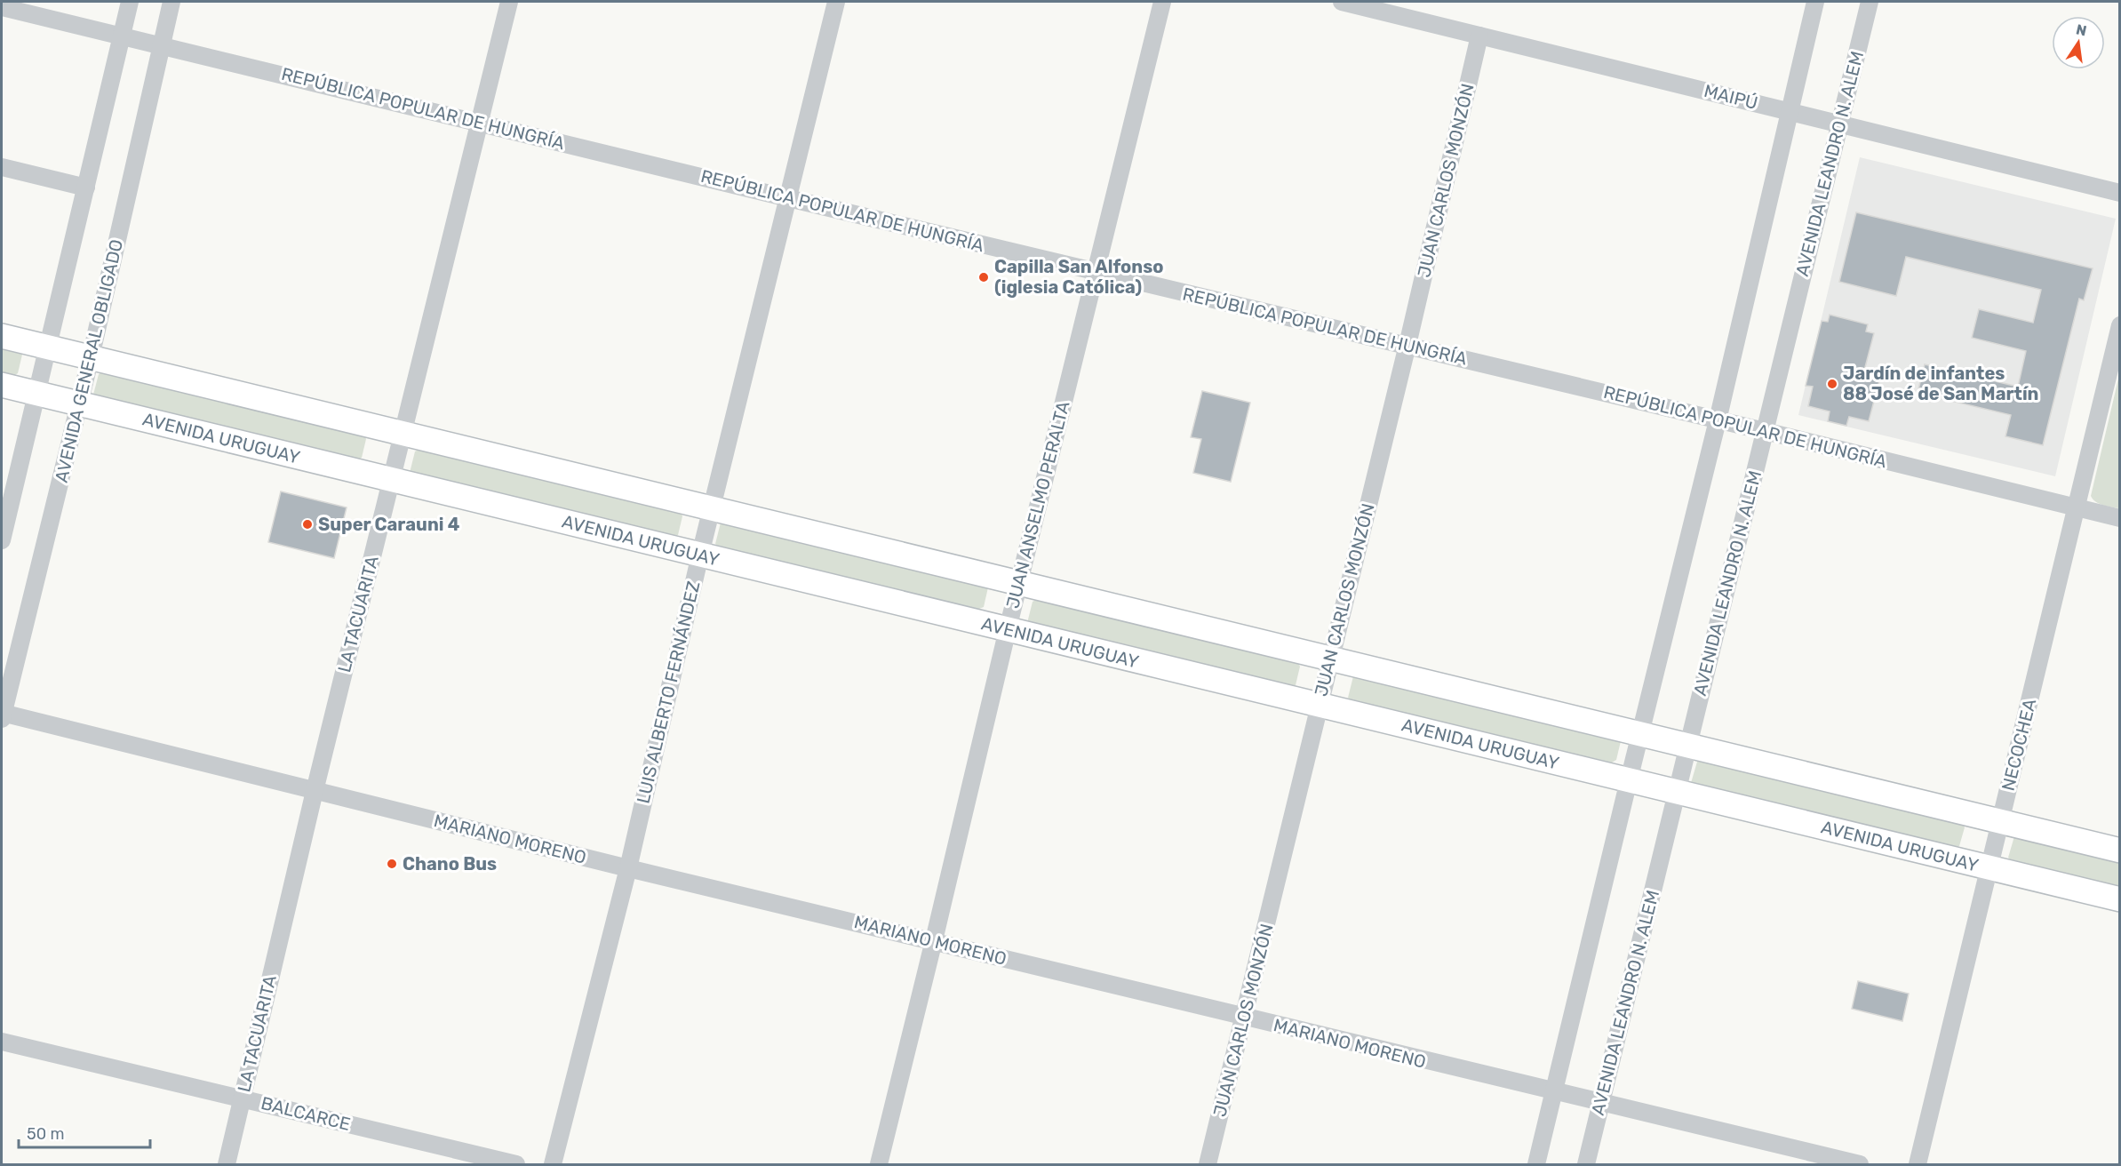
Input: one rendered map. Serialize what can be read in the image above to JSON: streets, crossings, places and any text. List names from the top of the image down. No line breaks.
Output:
{"streets":{"street":["MAIPÚ","REPÚBLICA POPULAR DE HUNGRÍA","AVENIDA LEANDRO N. ALEM","JUAN CARLOS MONZÓN","AVENIDA GENERAL OBLIGADO","AVENIDA URUGUAY","JUAN ANSELMO PERALTA","LA TACUARITA","LUIS ALBERTO FERNÁNDEZ","NECOCHEA","MARIANO MORENO","BALCARCE"]},"crossings":[["MAIPÚ","AVENIDA LEANDRO N. ALEM"],["MAIPÚ","JUAN CARLOS MONZÓN"],["REPÚBLICA POPULAR DE HUNGRÍA","AVENIDA LEANDRO N. ALEM"],["REPÚBLICA POPULAR DE HUNGRÍA","JUAN CARLOS MONZÓN"],["REPÚBLICA POPULAR DE HUNGRÍA","AVENIDA GENERAL OBLIGADO"],["REPÚBLICA POPULAR DE HUNGRÍA","JUAN ANSELMO PERALTA"],["REPÚBLICA POPULAR DE HUNGRÍA","LA TACUARITA"],["REPÚBLICA POPULAR DE HUNGRÍA","LUIS ALBERTO FERNÁNDEZ"],["REPÚBLICA POPULAR DE HUNGRÍA","NECOCHEA"],["AVENIDA LEANDRO N. ALEM","AVENIDA URUGUAY"],["AVENIDA LEANDRO N. ALEM","MARIANO MORENO"],["JUAN CARLOS MONZÓN","AVENIDA URUGUAY"],["JUAN CARLOS MONZÓN","MARIANO MORENO"],["AVENIDA GENERAL OBLIGADO","AVENIDA URUGUAY"],["AVENIDA GENERAL OBLIGADO","MARIANO MORENO"],["AVENIDA URUGUAY","JUAN ANSELMO PERALTA"],["AVENIDA URUGUAY","LA TACUARITA"],["AVENIDA URUGUAY","LUIS ALBERTO FERNÁNDEZ"],["AVENIDA URUGUAY","NECOCHEA"],["JUAN ANSELMO PERALTA","MARIANO MORENO"],["LA TACUARITA","MARIANO MORENO"],["LA TACUARITA","BALCARCE"],["LUIS ALBERTO FERNÁNDEZ","MARIANO MORENO"]],"places":["Capilla San Alfonso (iglesia Católica)","Jardín de infantes 88 José de San Martín","Super Carauni 4","Chano Bus"],"scale_bar":"50 m","north":"top"}
